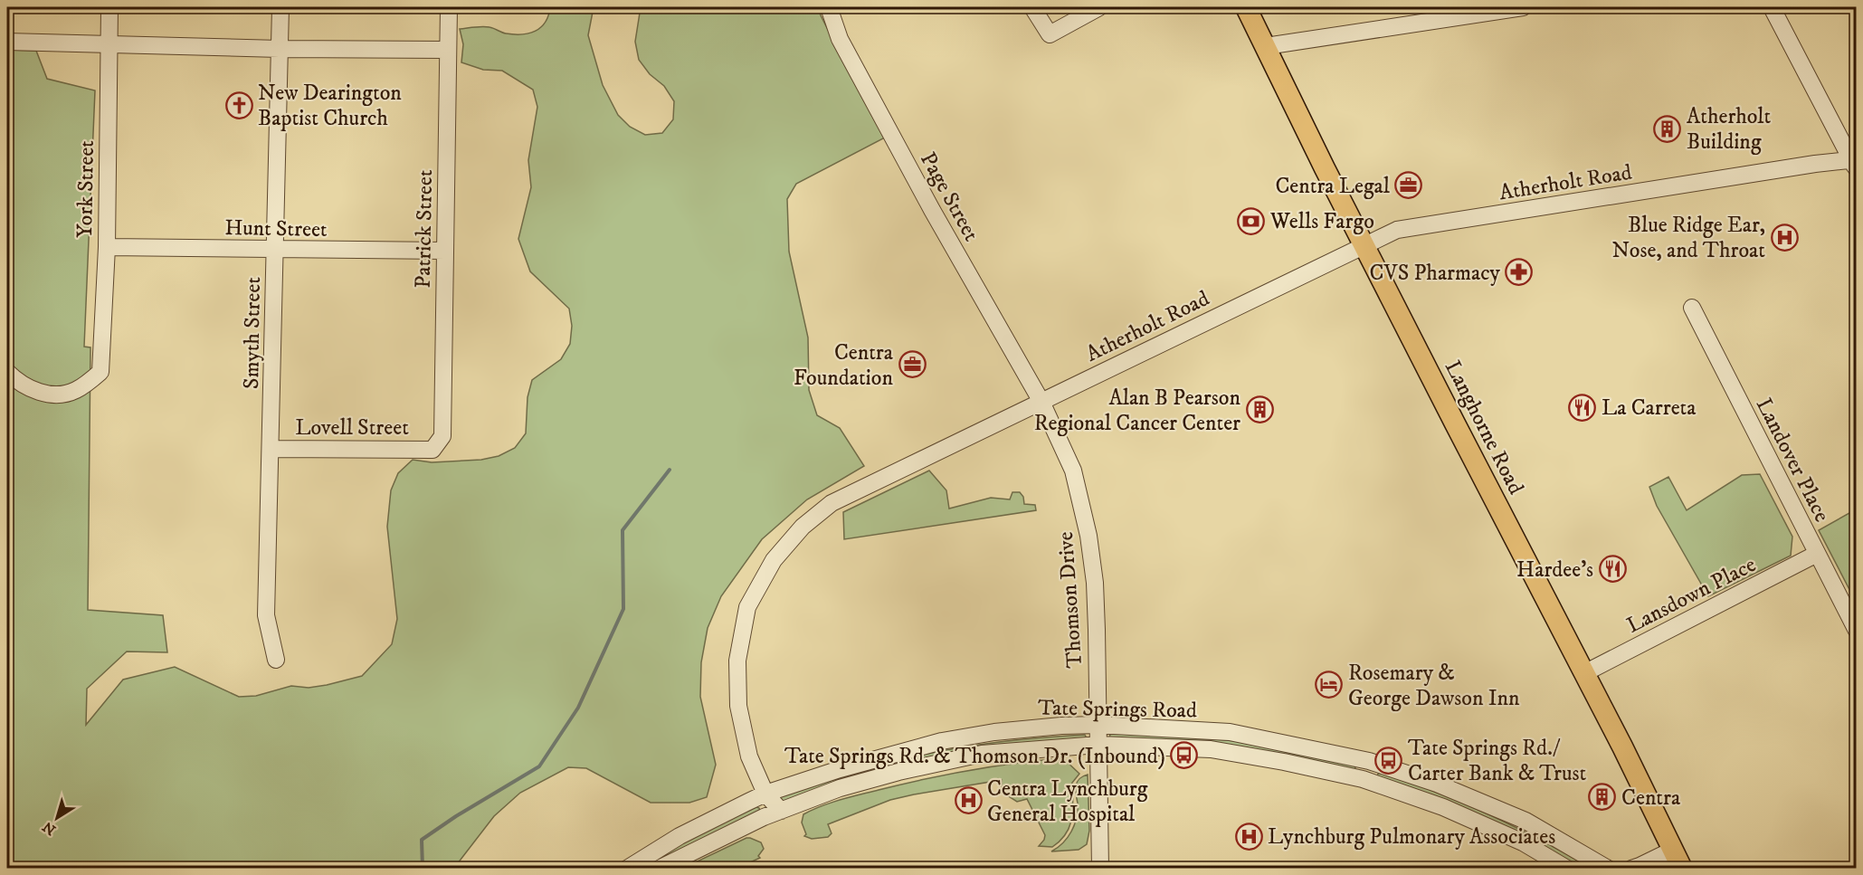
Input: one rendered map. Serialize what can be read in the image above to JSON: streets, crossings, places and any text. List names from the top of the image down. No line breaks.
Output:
{"streets":{"main road":["Langhorne Road"],"street":["Atherholt Road","York Street","Page Street","Hunt Street","Patrick Street","Smyth Street","Lovell Street","Landover Place","Lansdown Place","Thomson Drive","Tate Springs Road"]},"crossings":[["Atherholt Road","Page Street"],["Atherholt Road","Langhorne Road"],["Atherholt Road","Thomson Drive"],["Atherholt Road","Tate Springs Road"],["York Street","Hunt Street"],["Page Street","Thomson Drive"],["Hunt Street","Patrick Street"],["Hunt Street","Smyth Street"],["Patrick Street","Lovell Street"],["Smyth Street","Lovell Street"],["Langhorne Road","Lansdown Place"],["Landover Place","Lansdown Place"],["Thomson Drive","Tate Springs Road"]],"places":{"church":["New Dearington Baptist Church"],"building":["Atherholt Building","Alan B Pearson Regional Cancer Center","Centra"],"office":["Centra Legal","Centra Foundation"],"bank":["Wells Fargo"],"hospital":["Blue Ridge Ear, Nose, and Throat","Centra Lynchburg General Hospital","Lynchburg Pulmonary Associates"],"pharmacy":["CVS Pharmacy"],"restaurant":["La Carreta","Hardee's"],"hotel":["Rosemary & George Dawson Inn"],"bus stop":["Tate Springs Rd. & Thomson Dr. (Inbound)","Tate Springs Rd./ Carter Bank & Trust"]},"north":"bottom left"}
